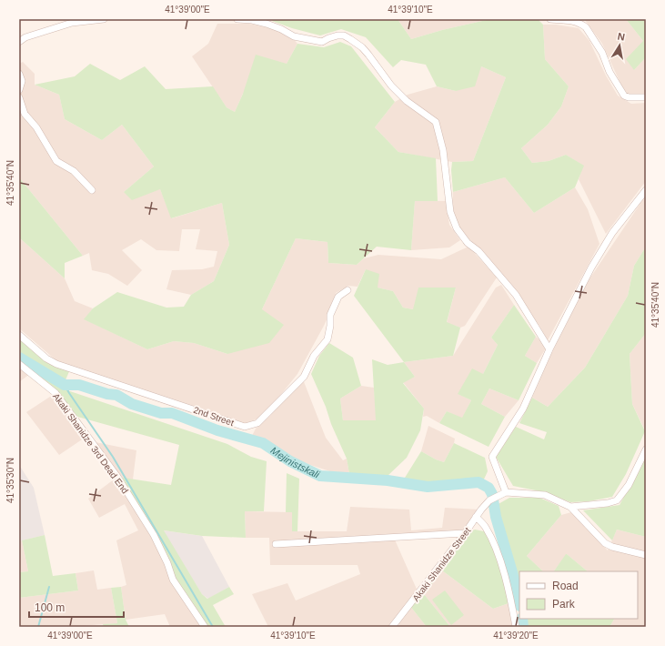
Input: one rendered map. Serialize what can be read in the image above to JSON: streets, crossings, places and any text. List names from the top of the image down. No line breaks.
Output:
{"streets":{"street":["2nd Street","Akaki Shanidze 3rd Dead End","Akaki Shanidze Street"]},"water":["Mejinistskali"],"legend":["Road","Park"],"scale_bar":"100 m","north":"top","coordinates":["41°39'00\"E","41°39'10\"E","41°35'40\"N","41°35'30\"N","41°39'20\"E"]}
